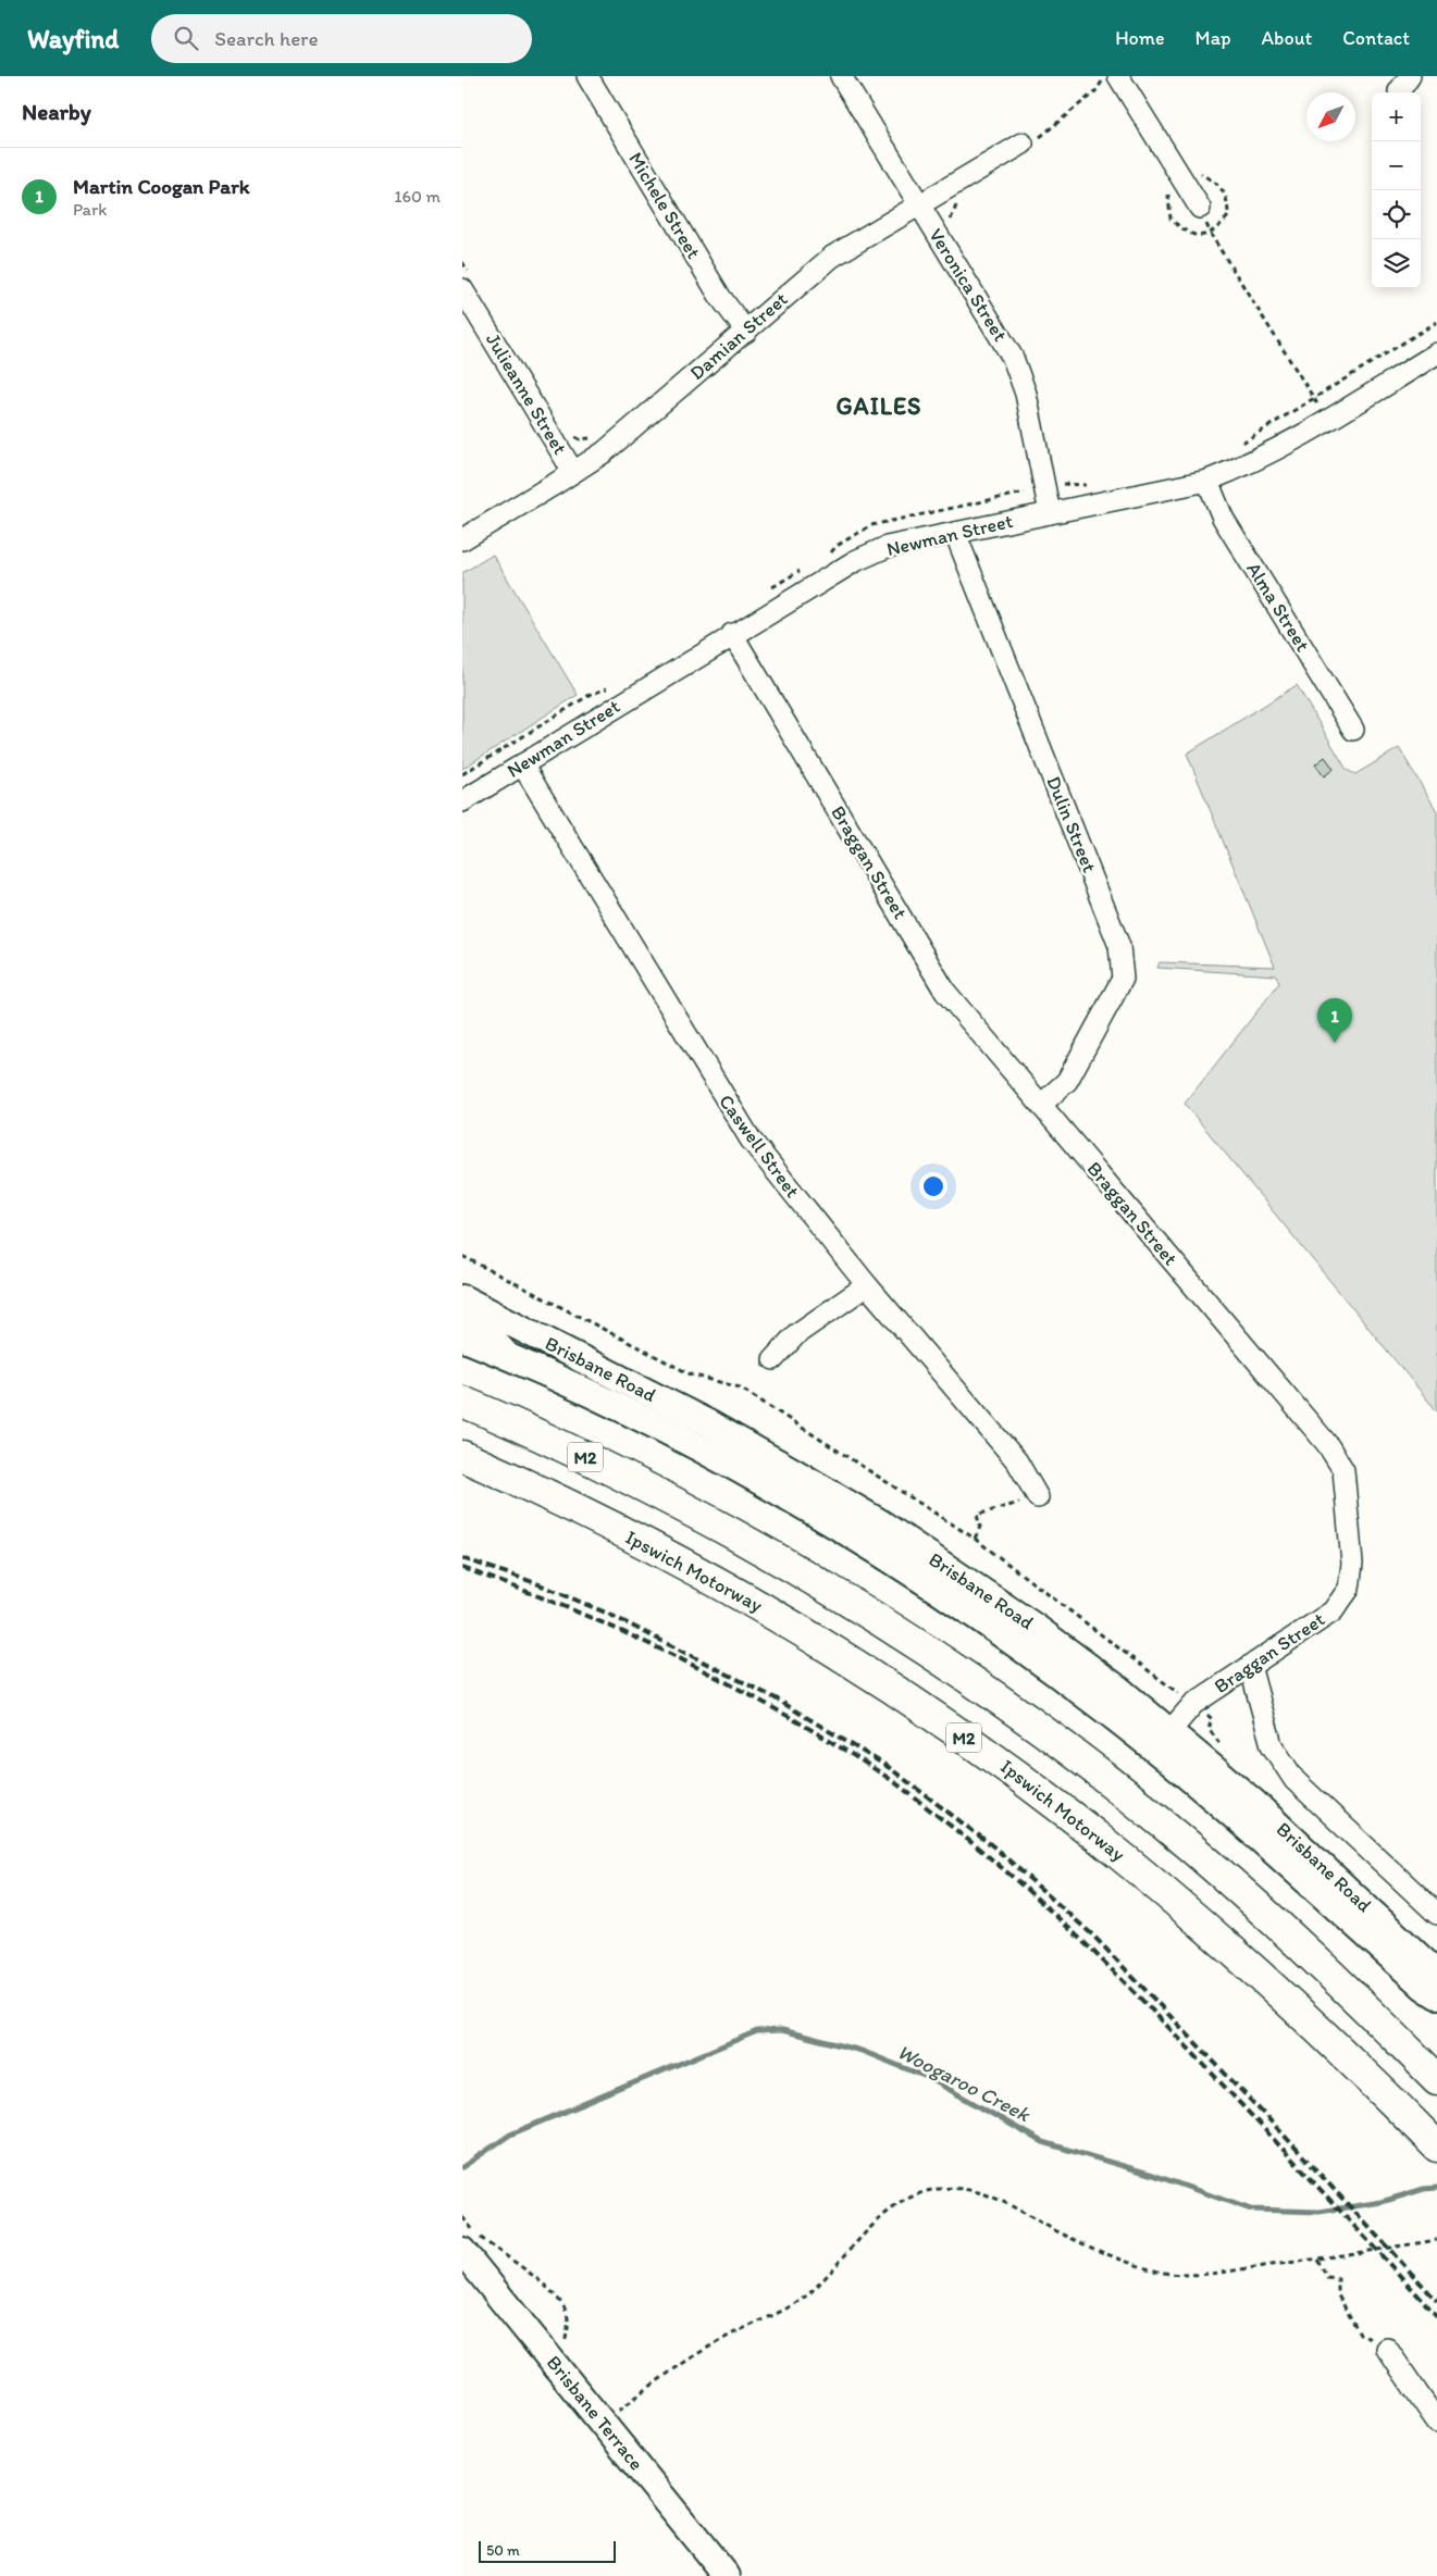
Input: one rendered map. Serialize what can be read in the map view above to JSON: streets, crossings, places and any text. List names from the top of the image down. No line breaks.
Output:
{"streets":{"highway":["M2","Ipswich Motorway"],"main road":["Brisbane Road","Brisbane Terrace"],"street":["Michele Street","Veronica Street","Damian Street","Julieanne Street","Newman Street","Alma Street","Dulin Street","Braggan Street","Caswell Street"]},"crossings":[["Michele Street","Damian Street"],["Veronica Street","Damian Street"],["Veronica Street","Newman Street"],["Damian Street","Julieanne Street"],["Newman Street","Alma Street"],["Newman Street","Dulin Street"],["Newman Street","Braggan Street"],["Newman Street","Caswell Street"],["Dulin Street","Braggan Street"],["Braggan Street","Brisbane Road"]],"districts":["GAILES"],"water":["Woogaroo Creek"],"scale_bar":"50 m","north":"bottom left","page":{"header":"Wayfind","search":"Search here","nav":["Home","Map","About","Contact"],"heading":"Nearby","map_buttons":["+","−"],"list":[{"mark":"1","name":"Martin Coogan Park","note":"Park","value":"160 m"}],"pins":"1","scale":"50 m"}}
